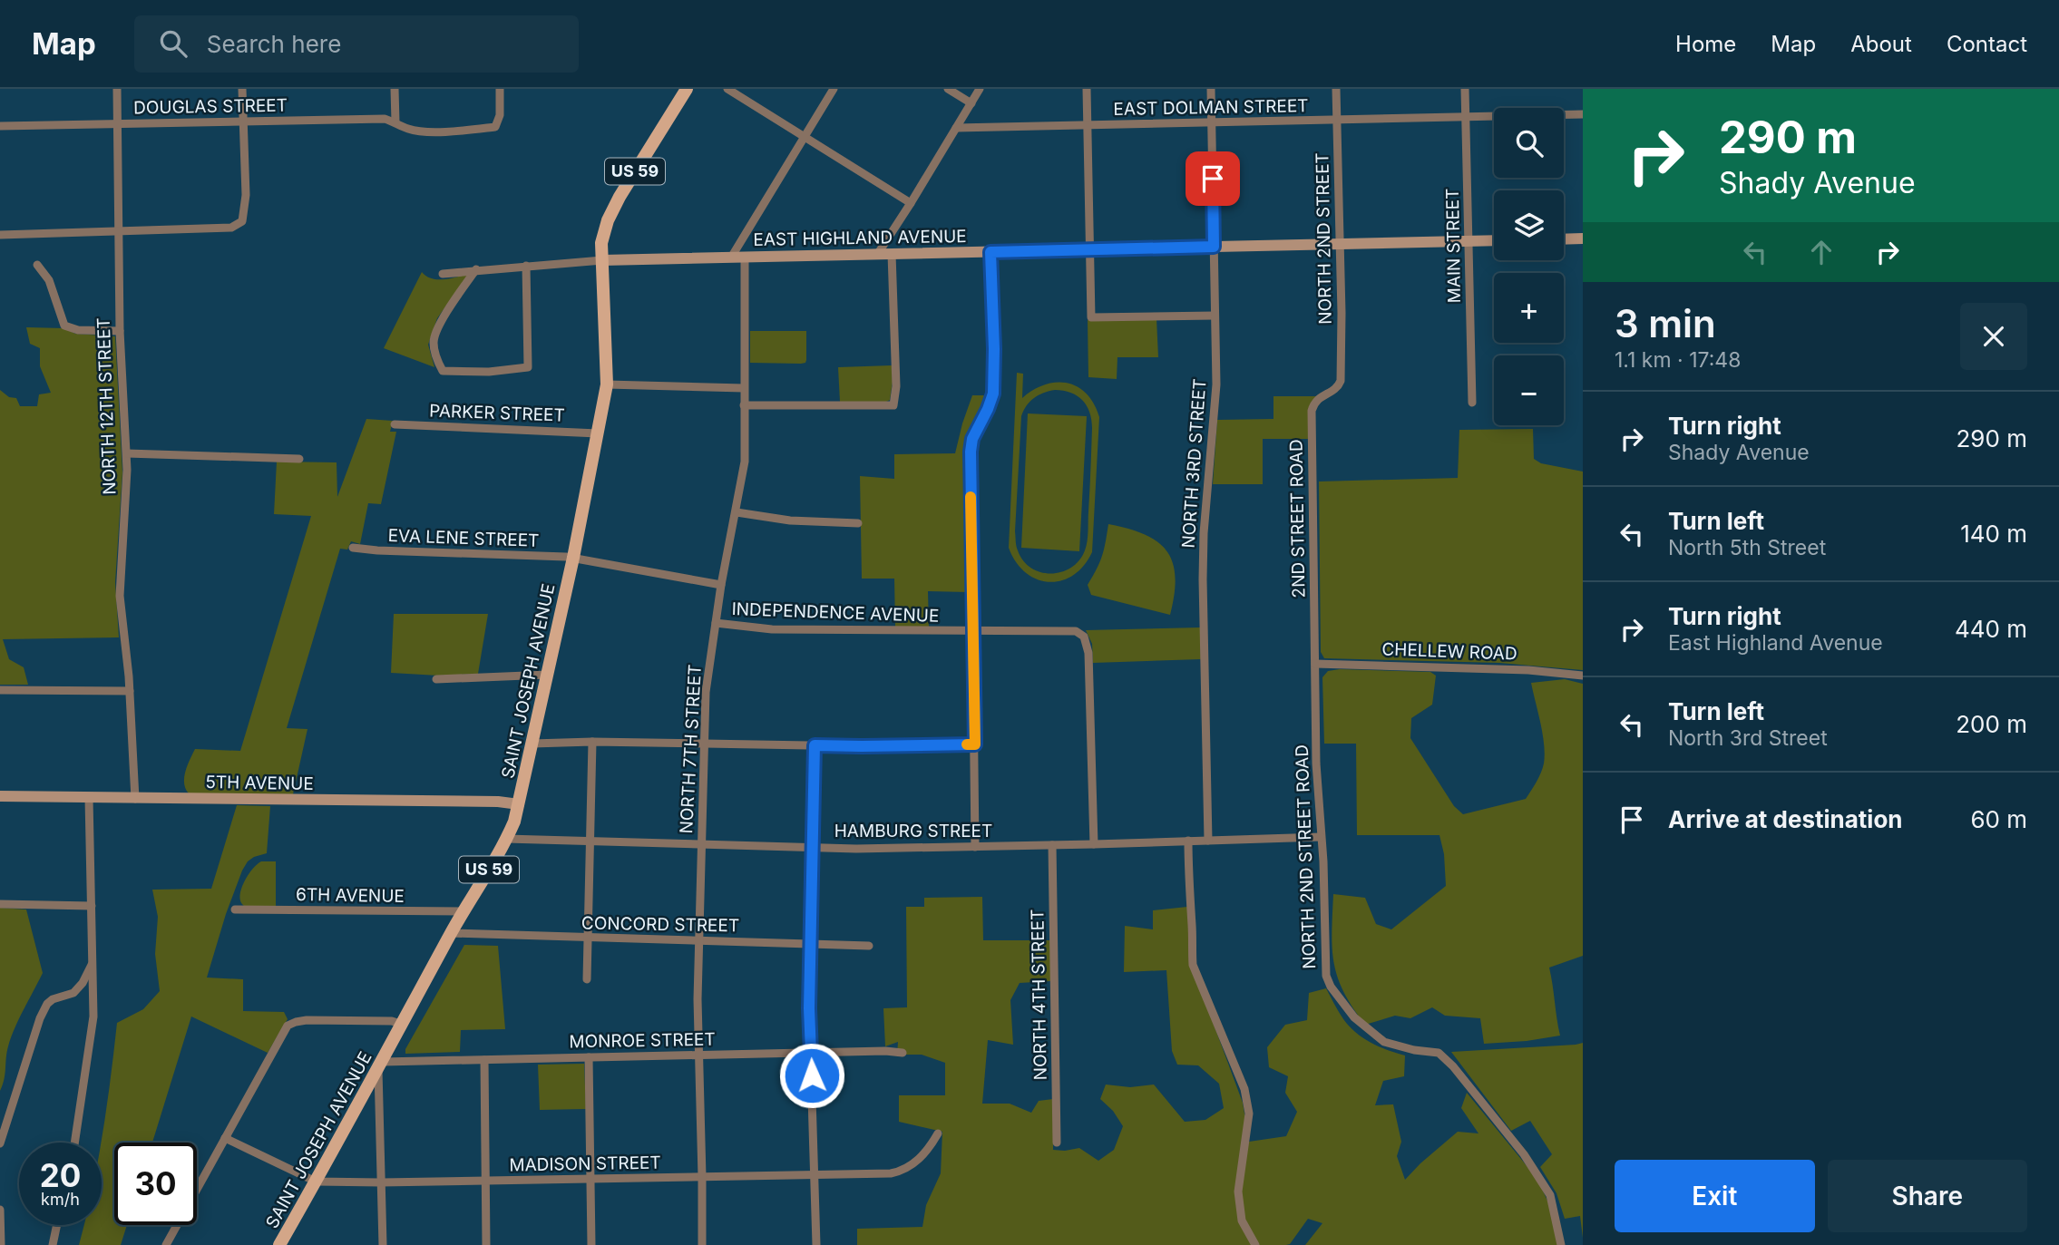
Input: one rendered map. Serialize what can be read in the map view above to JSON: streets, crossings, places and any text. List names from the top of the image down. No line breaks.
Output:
{"streets":{"main road":["US 59","SAINT JOSEPH AVENUE"],"street":["DOUGLAS STREET","EAST DOLMAN STREET","EAST HIGHLAND AVENUE","NORTH 2ND STREET","MAIN STREET","NORTH 12TH STREET","PARKER STREET","NORTH 3RD STREET","2ND STREET ROAD","EVA LENE STREET","INDEPENDENCE AVENUE","CHELLEW ROAD","NORTH 7TH STREET","5TH AVENUE","HAMBURG STREET","NORTH 2ND STREET ROAD","6TH AVENUE","CONCORD STREET","NORTH 4TH STREET","MONROE STREET","MADISON STREET"]},"crossings":[["DOUGLAS STREET","NORTH 12TH STREET"],["EAST DOLMAN STREET","NORTH 2ND STREET"],["EAST DOLMAN STREET","MAIN STREET"],["EAST DOLMAN STREET","NORTH 3RD STREET"],["EAST HIGHLAND AVENUE","NORTH 2ND STREET"],["EAST HIGHLAND AVENUE","MAIN STREET"],["EAST HIGHLAND AVENUE","NORTH 3RD STREET"],["EAST HIGHLAND AVENUE","SAINT JOSEPH AVENUE"],["EAST HIGHLAND AVENUE","NORTH 7TH STREET"],["NORTH 2ND STREET","2ND STREET ROAD"],["NORTH 12TH STREET","5TH AVENUE"],["PARKER STREET","SAINT JOSEPH AVENUE"],["NORTH 3RD STREET","HAMBURG STREET"],["2ND STREET ROAD","CHELLEW ROAD"],["2ND STREET ROAD","NORTH 2ND STREET ROAD"],["EVA LENE STREET","SAINT JOSEPH AVENUE"],["EVA LENE STREET","NORTH 7TH STREET"],["INDEPENDENCE AVENUE","NORTH 7TH STREET"],["INDEPENDENCE AVENUE","HAMBURG STREET"],["CHELLEW ROAD","NORTH 2ND STREET ROAD"],["SAINT JOSEPH AVENUE","5TH AVENUE"],["SAINT JOSEPH AVENUE","HAMBURG STREET"],["SAINT JOSEPH AVENUE","6TH AVENUE"],["SAINT JOSEPH AVENUE","CONCORD STREET"],["SAINT JOSEPH AVENUE","MONROE STREET"],["SAINT JOSEPH AVENUE","MADISON STREET"],["NORTH 7TH STREET","HAMBURG STREET"],["NORTH 7TH STREET","CONCORD STREET"],["NORTH 7TH STREET","MONROE STREET"],["NORTH 7TH STREET","MADISON STREET"],["HAMBURG STREET","NORTH 2ND STREET ROAD"],["HAMBURG STREET","NORTH 4TH STREET"]],"page":{"header":"Map","search":"Search here","nav":["Home","Map","About","Contact"],"turn":["290 m","Shady Avenue"],"map_buttons":["+","−"],"heading":["3 min","1.1 km · 17:48"],"list":[{"name":"Turn right","note":"Shady Avenue","value":"290 m"},{"name":"Turn left","note":"North 5th Street","value":"140 m"},{"name":"Turn right","note":"East Highland Avenue","value":"440 m"},{"name":"Turn left","note":"North 3rd Street","value":"200 m"},{"name":"Arrive at destination","value":"60 m"}],"speed":"20 km/h","limit":"30","buttons":["Exit","Share"]}}
